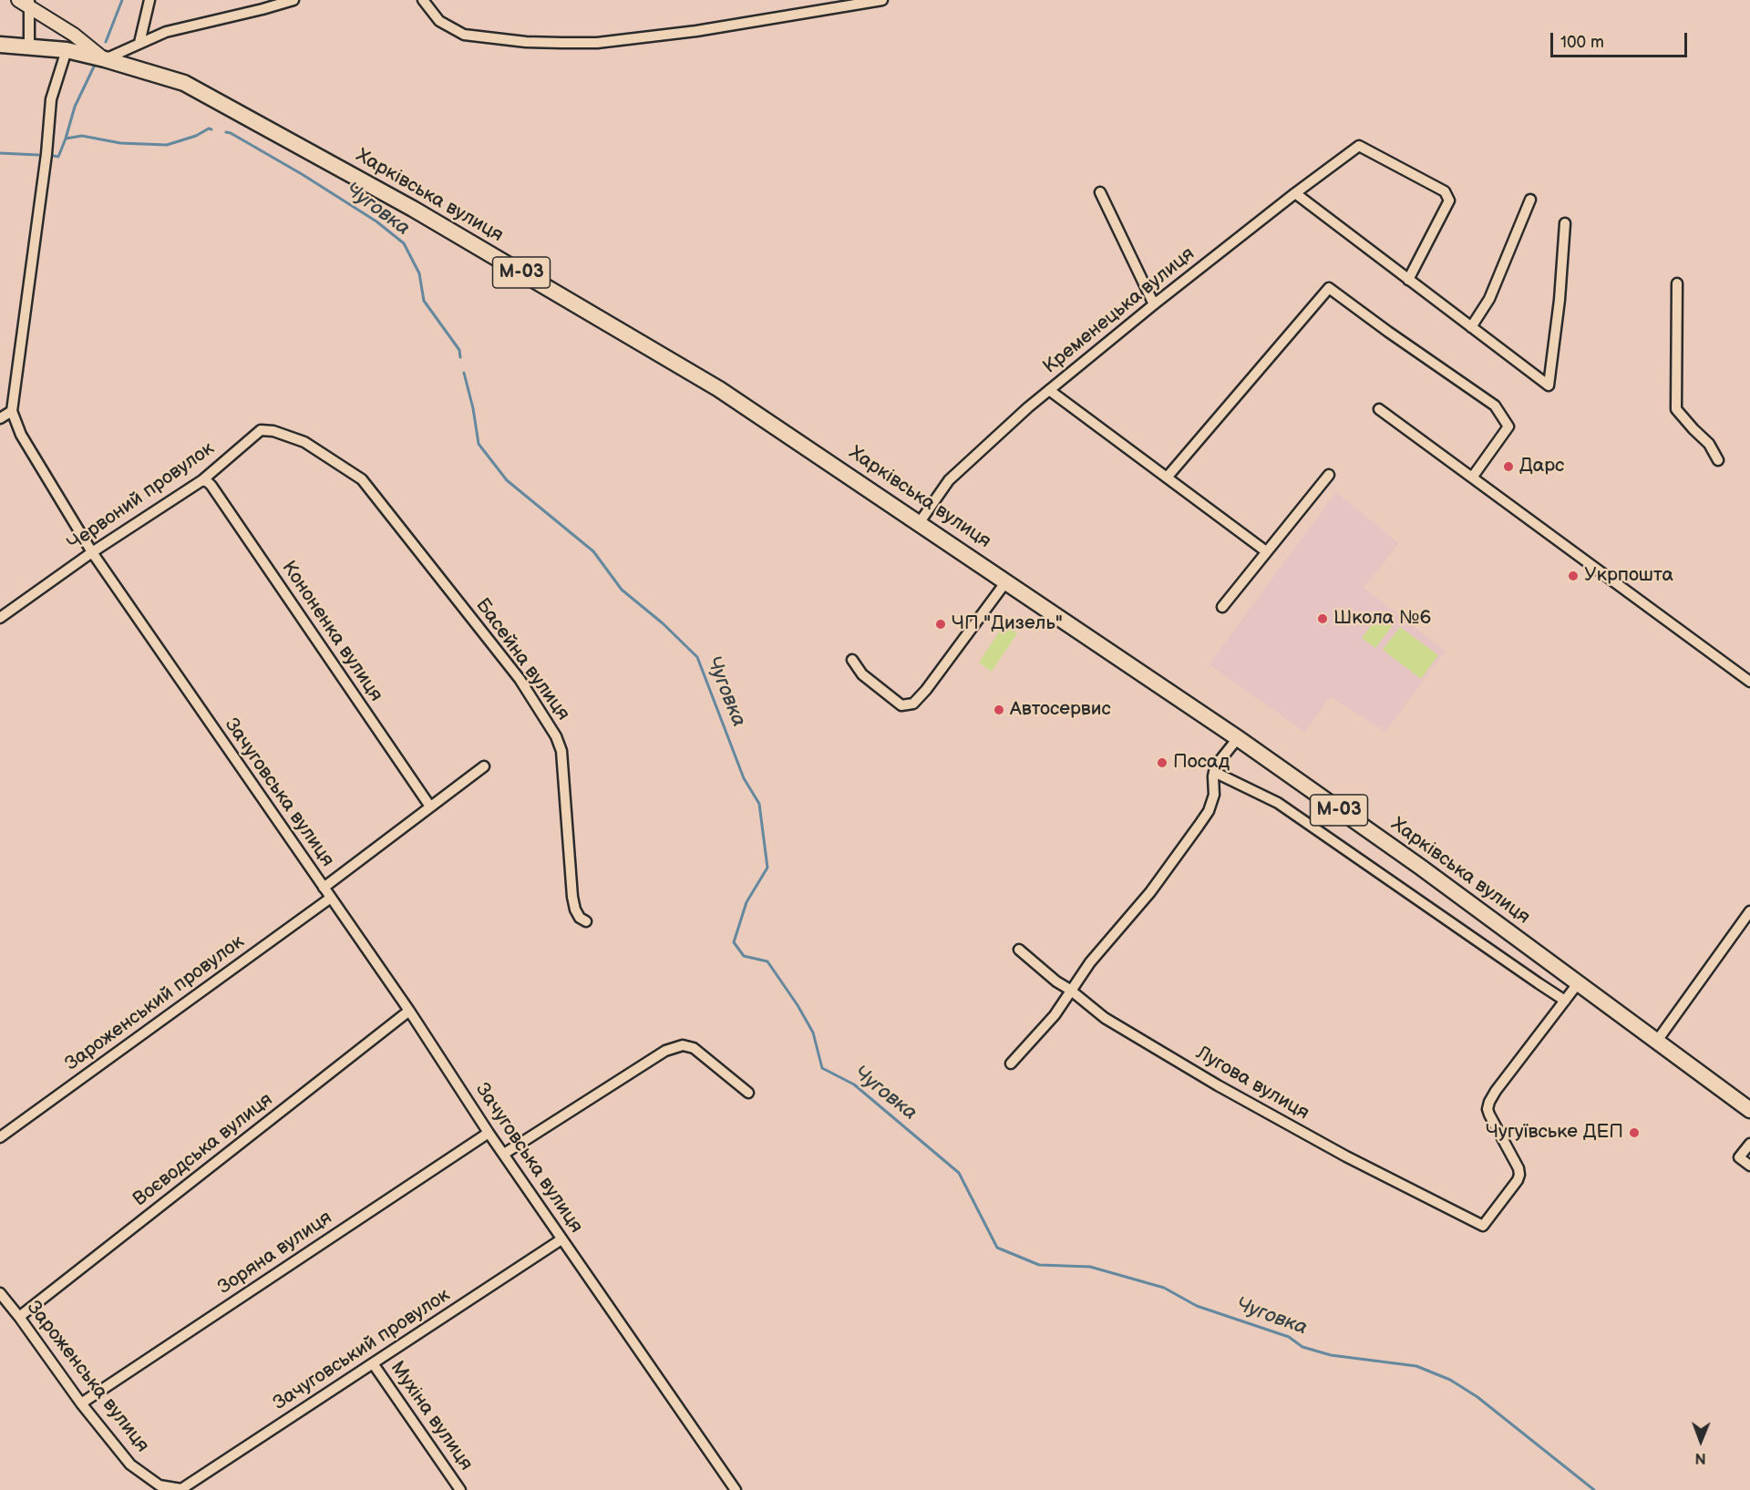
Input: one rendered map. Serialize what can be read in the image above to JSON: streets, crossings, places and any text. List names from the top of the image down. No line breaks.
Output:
{"streets":{"highway":["Харківська вулиця","М-03"],"street":["Кременецька вулиця","Червоний провулок","Кононенка вулиця","Басейна вулиця","Зачуговська вулиця","Зароженський провулок","Лугова вулиця","Воєводська вулиця","Зоряна вулиця","Зачуговський провулок","Зароженська вулиця","Мухіна вулиця"]},"crossings":[["Харківська вулиця","М-03"],["Харківська вулиця","Кременецька вулиця"],["М-03","Зачуговська вулиця"],["Червоний провулок","Кононенка вулиця"],["Червоний провулок","Басейна вулиця"],["Червоний провулок","Зачуговська вулиця"],["Зачуговська вулиця","Зароженський провулок"],["Зачуговська вулиця","Воєводська вулиця"],["Зачуговська вулиця","Зоряна вулиця"],["Зачуговська вулиця","Зачуговський провулок"],["Воєводська вулиця","Зароженська вулиця"],["Зоряна вулиця","Зароженська вулиця"],["Зачуговський провулок","Зароженська вулиця"],["Зачуговський провулок","Мухіна вулиця"]],"water":["Чуговка"],"places":["Дарс","Укрпошта","Школа №6","ЧП \"Дизель\"","Автосервис","Посад","Чугуївське ДЕП"],"scale_bar":"100 m","north":"bottom"}
